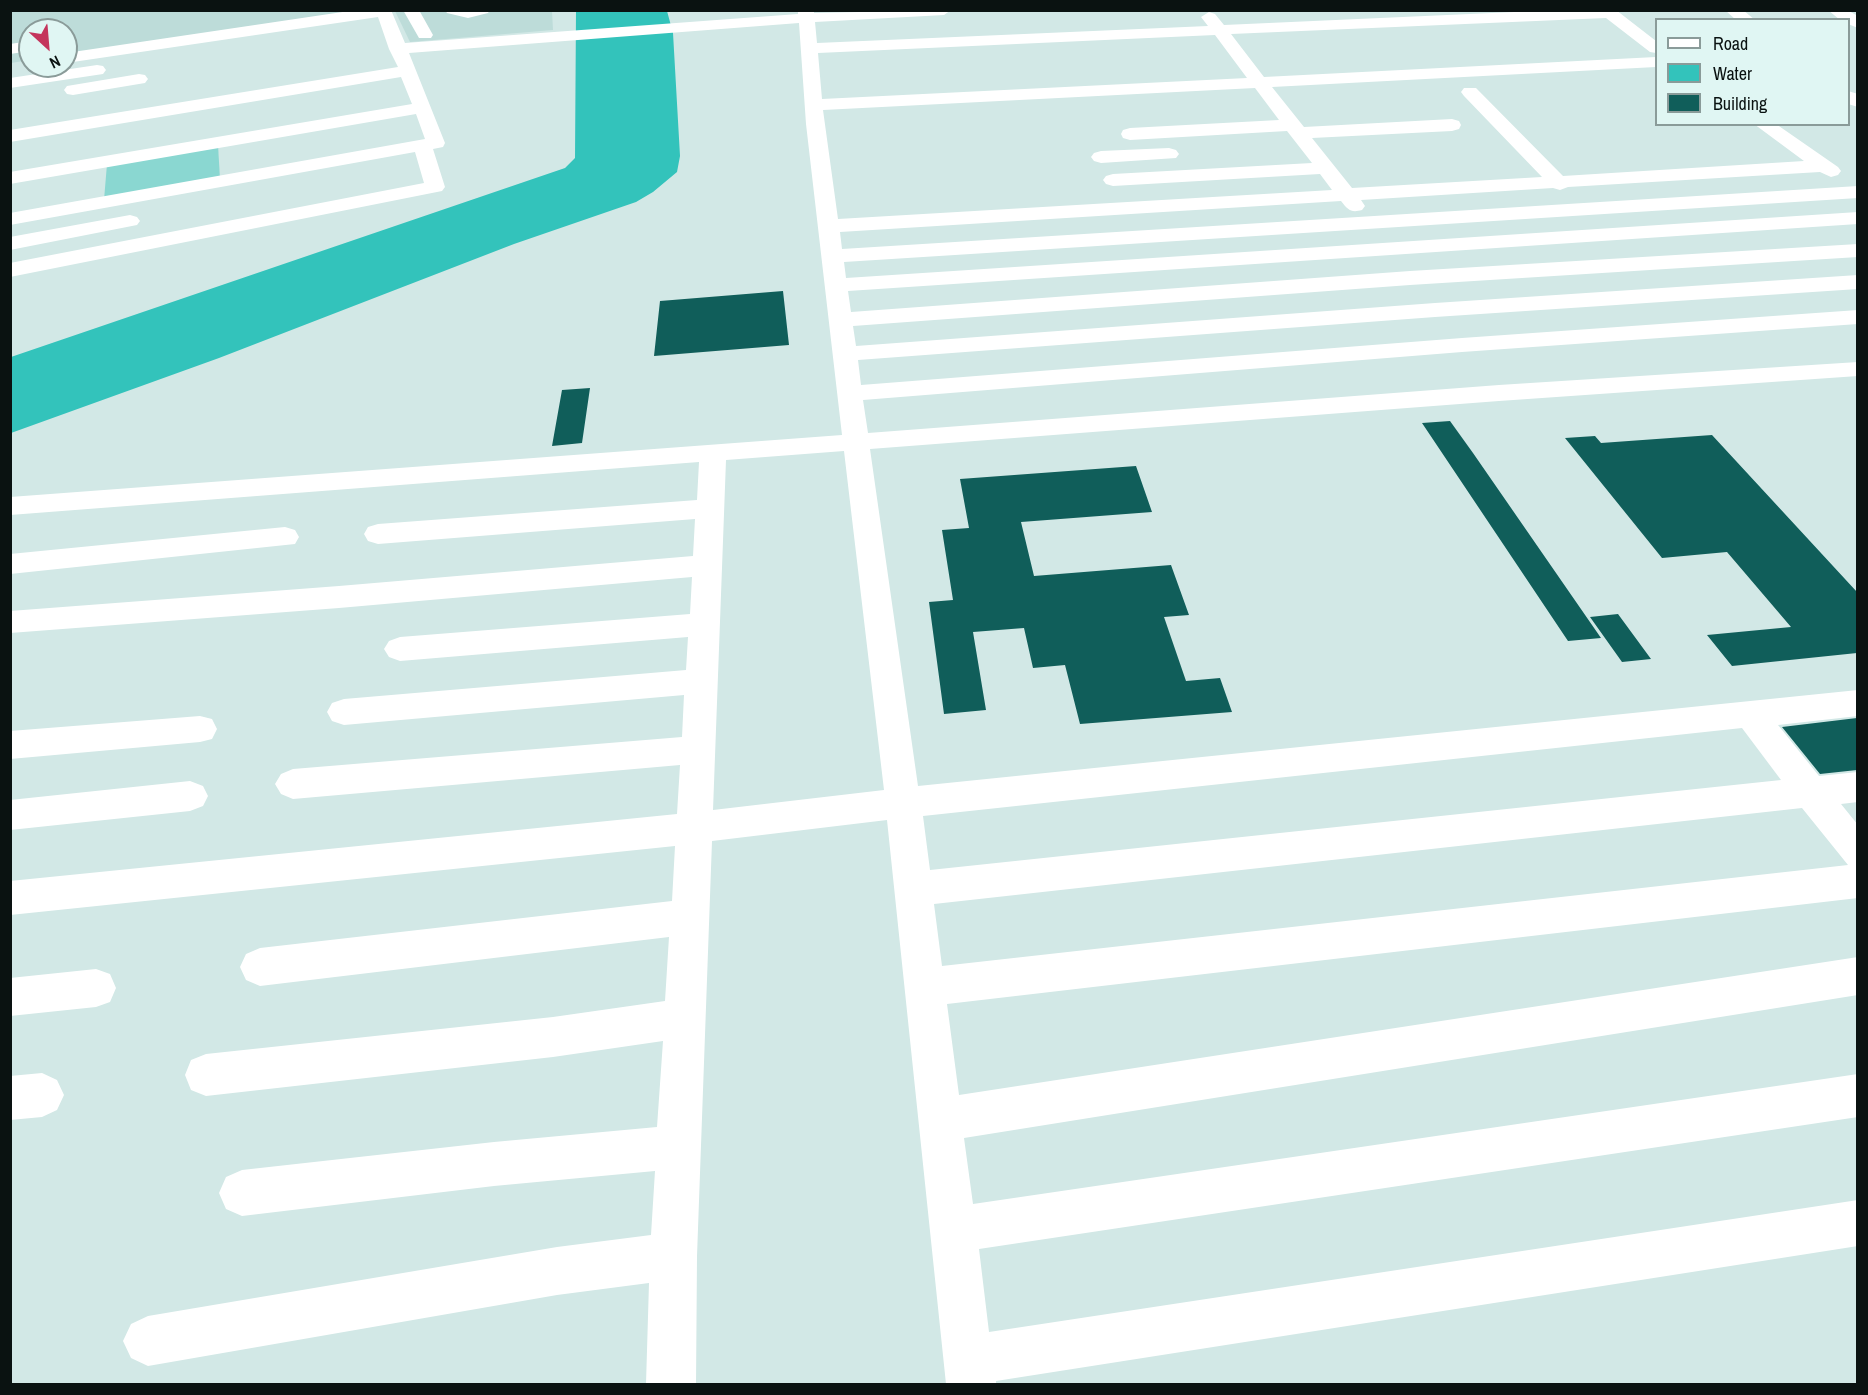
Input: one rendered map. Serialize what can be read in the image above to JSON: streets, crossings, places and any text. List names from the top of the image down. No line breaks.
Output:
{"legend":["Road","Water","Building"],"north":"bottom right"}
